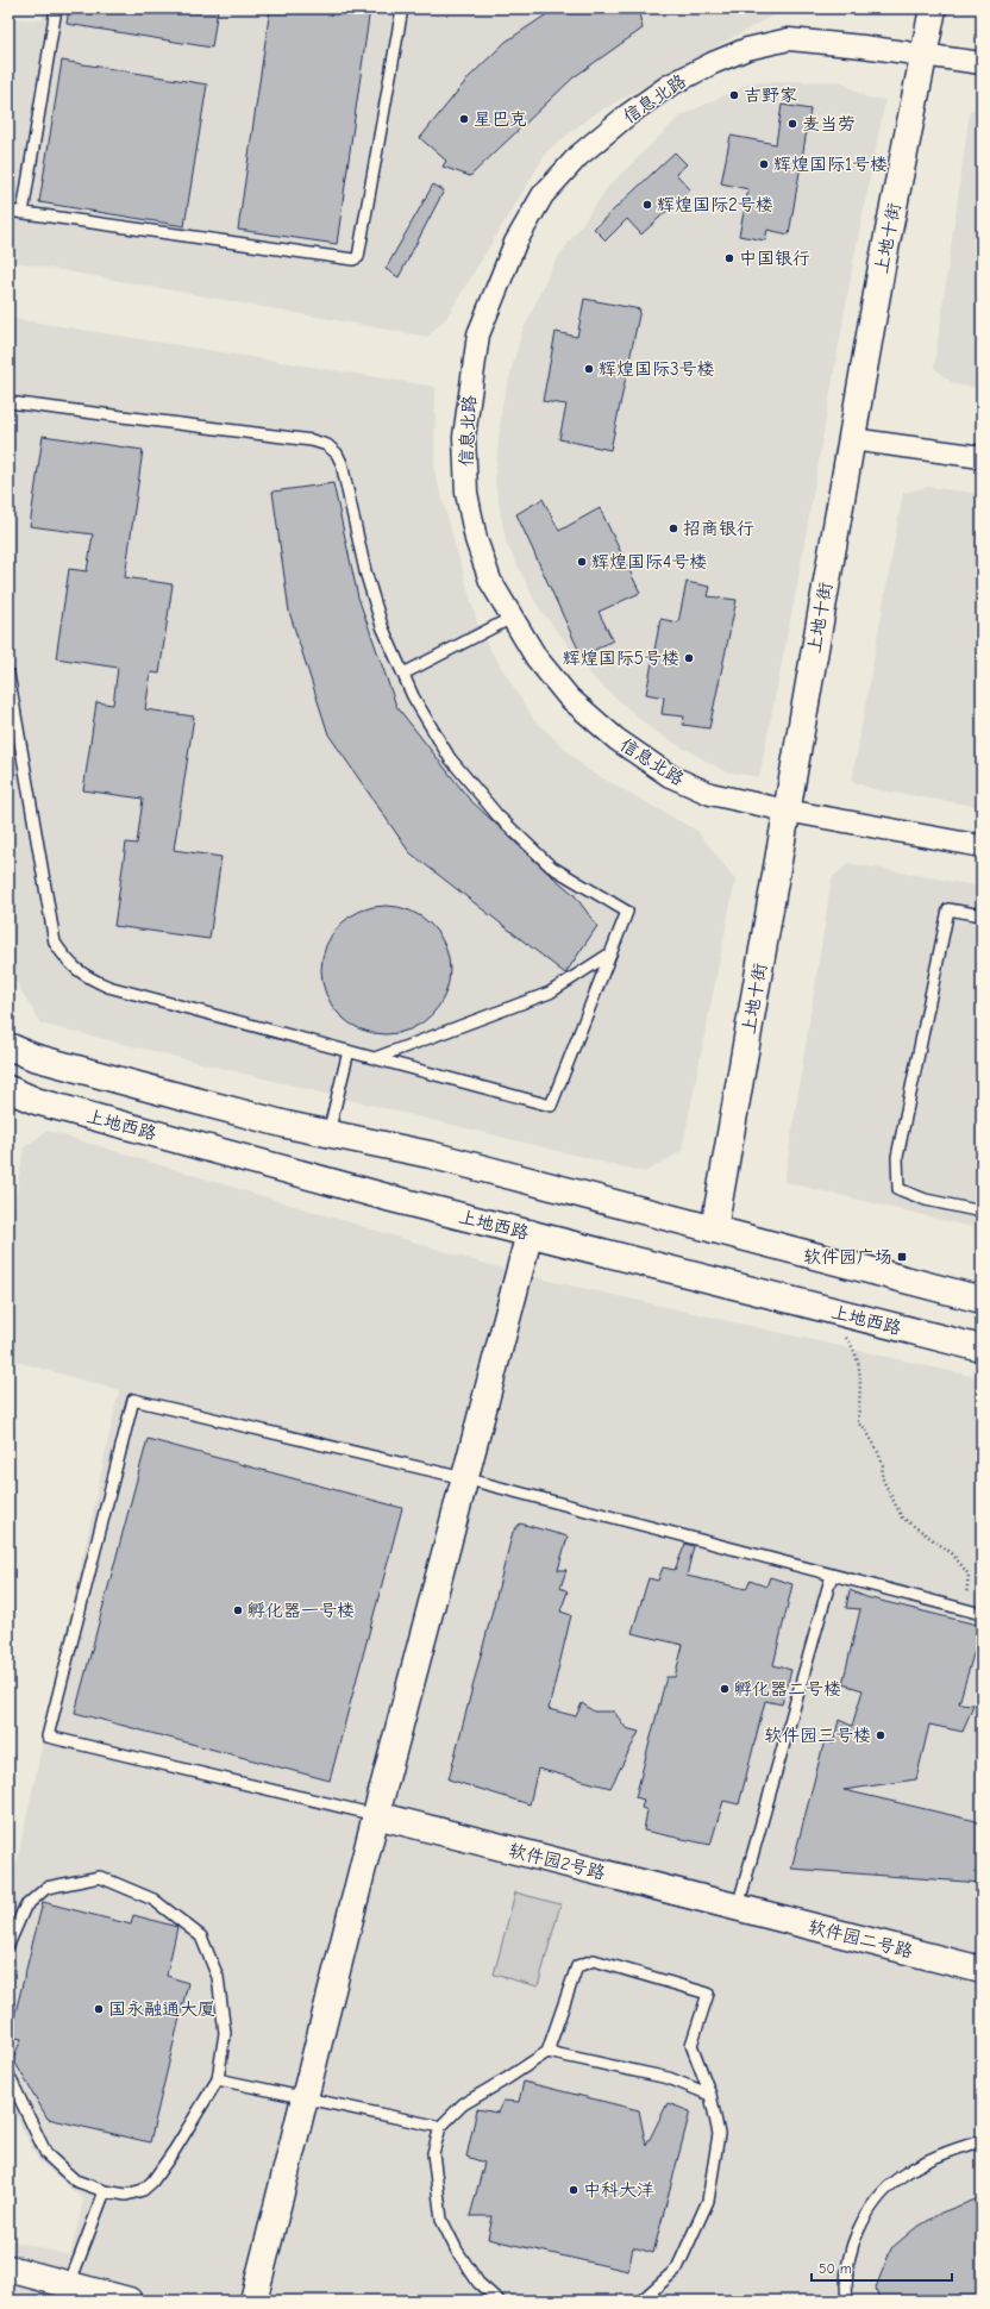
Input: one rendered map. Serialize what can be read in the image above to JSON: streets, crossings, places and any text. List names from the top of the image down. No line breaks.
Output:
{"streets":{"street":["信息北路","上地十街","上地西路","软件园2号路","软件园二号路"]},"crossings":[["信息北路","上地十街"],["软件园2号路","软件园二号路"]],"places":{"other":["吉野家","星巴克","麦当劳","辉煌国际1号楼","辉煌国际2号楼","中国银行","辉煌国际3号楼","招商银行","辉煌国际4号楼","辉煌国际5号楼","孵化器一号楼","孵化器二号楼","软件园三号楼","国永融通大厦","中科大洋"],"transit":["软件园广场"]},"scale_bar":"50 m"}
